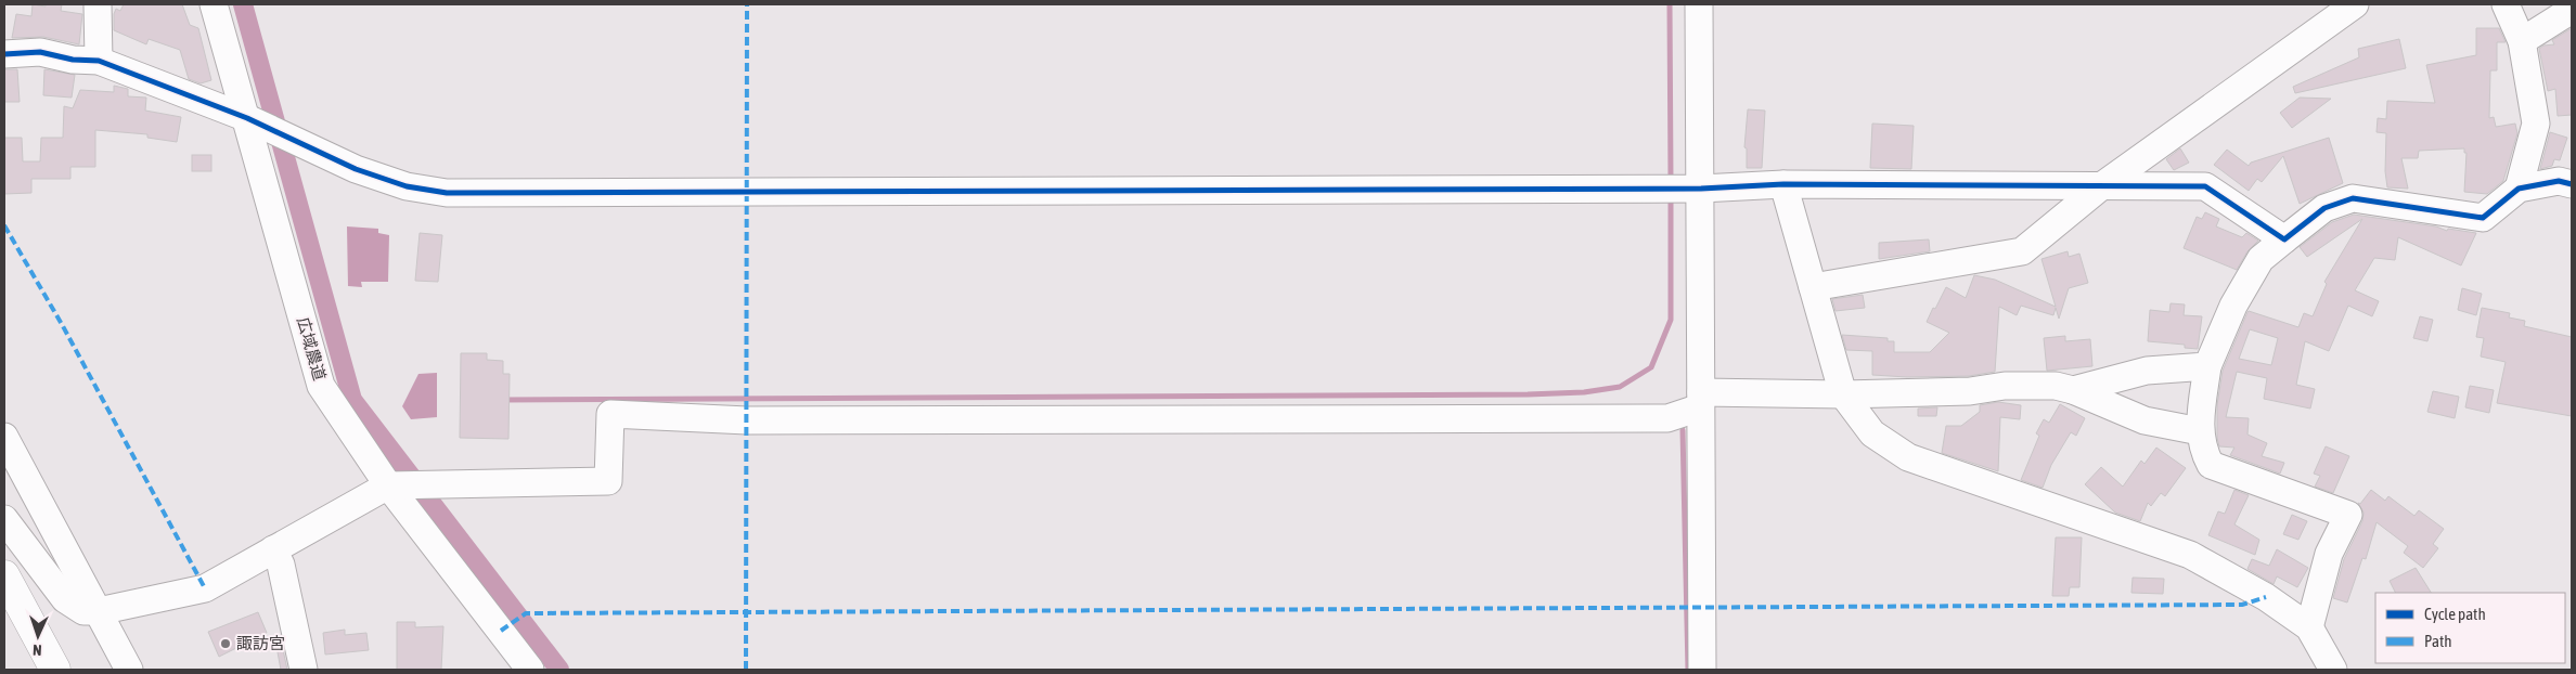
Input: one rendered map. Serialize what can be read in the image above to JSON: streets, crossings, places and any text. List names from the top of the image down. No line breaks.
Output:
{"streets":{"street":["広域農道"]},"places":["諏訪宮"],"legend":["Cycle path","Path"],"north":"bottom"}
